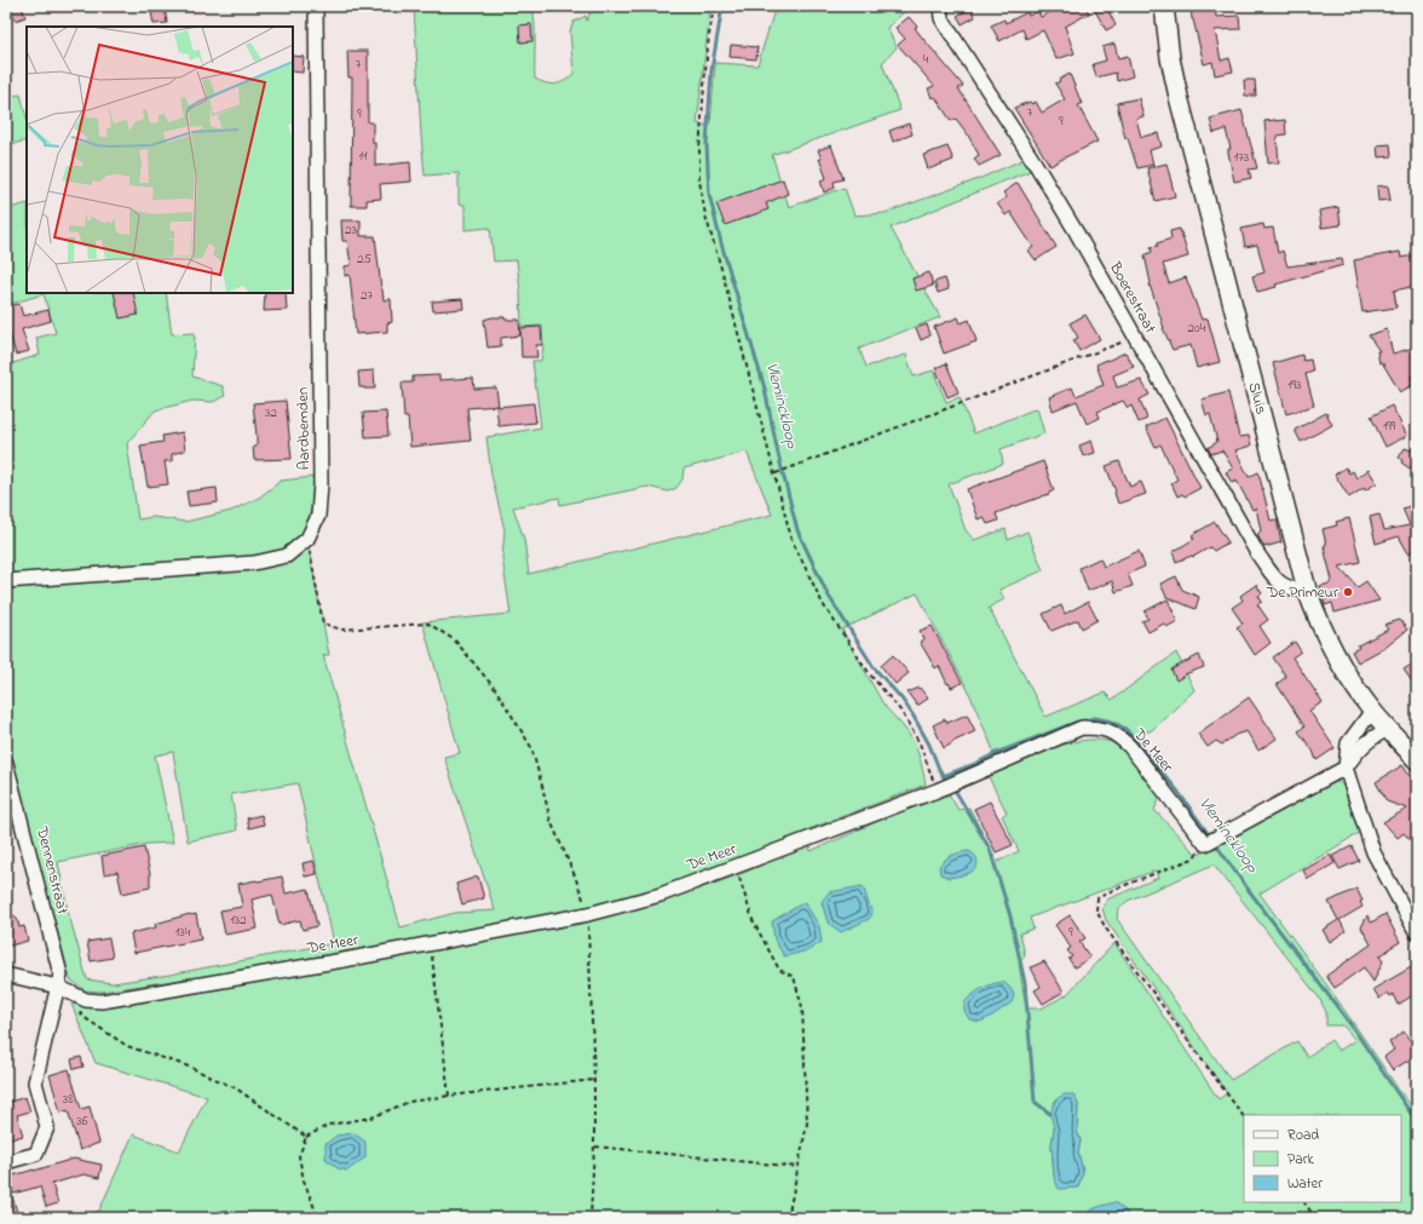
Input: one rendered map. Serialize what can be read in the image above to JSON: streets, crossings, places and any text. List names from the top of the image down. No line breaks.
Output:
{"streets":{"street":["Boerestraat","Sluis","Aardbemden","De Meer","Dennenstraat"]},"crossings":[["Boerestraat","Sluis"],["De Meer","Dennenstraat"]],"water":["Vleminckloop"],"places":["De Primeur"],"house_numbers":["4","7","7","9","9","11","173","23","25","27","204","193","32","199","132","134","9","38","36"],"legend":["Road","Park","Water"]}
